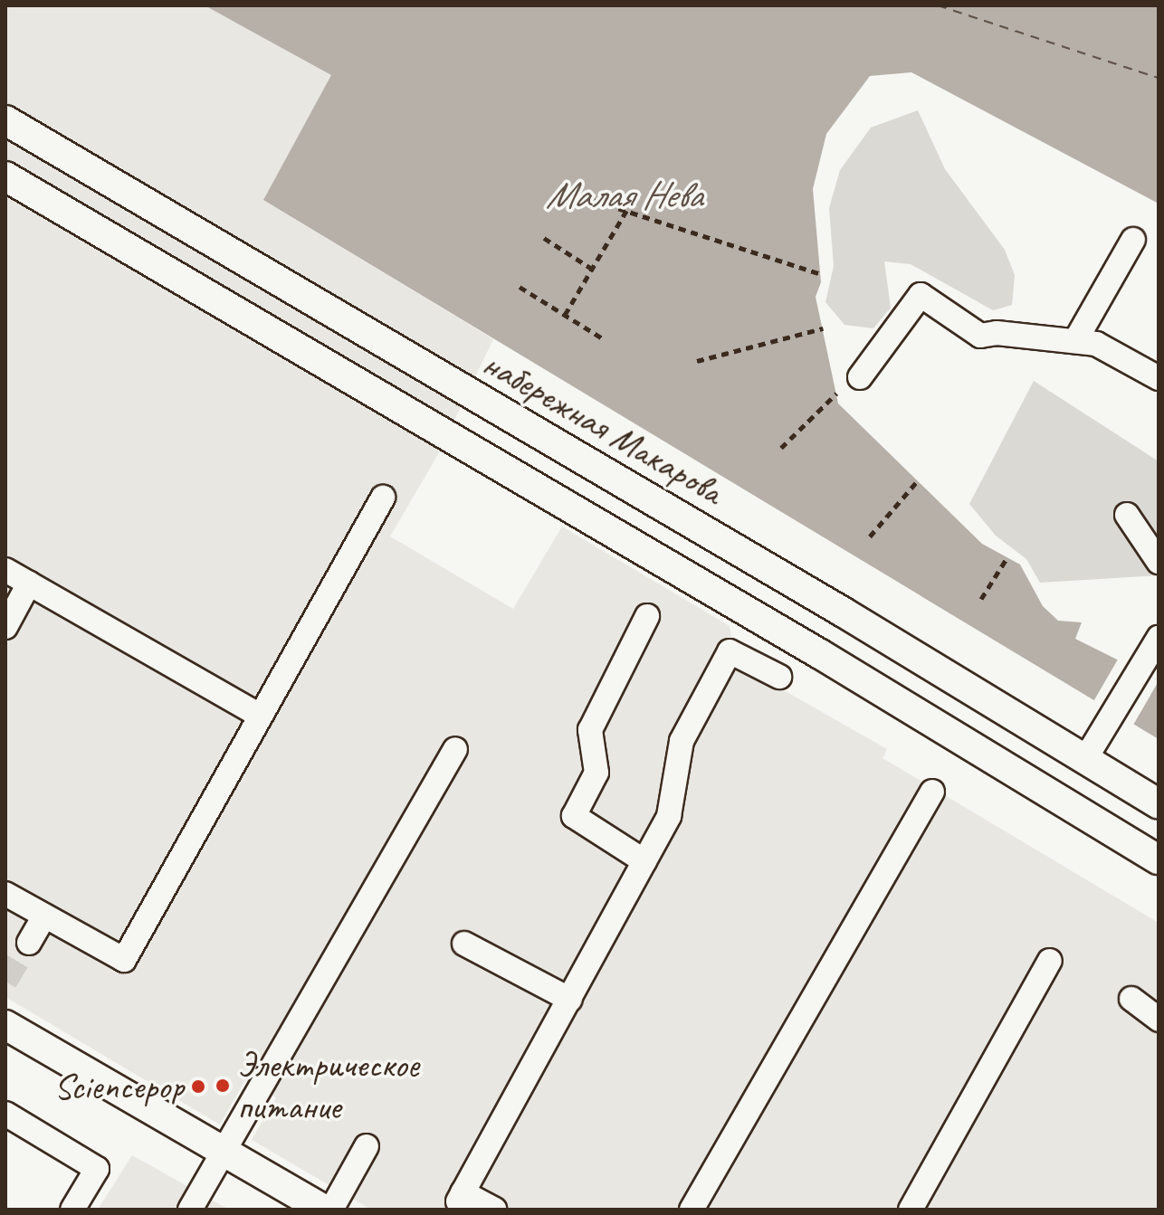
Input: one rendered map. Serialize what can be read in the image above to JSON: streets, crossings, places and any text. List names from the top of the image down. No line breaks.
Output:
{"streets":{"main road":["набережная Макарова"]},"water":["Малая Нева"],"places":["Электрическое питание","Sciencepop"]}
